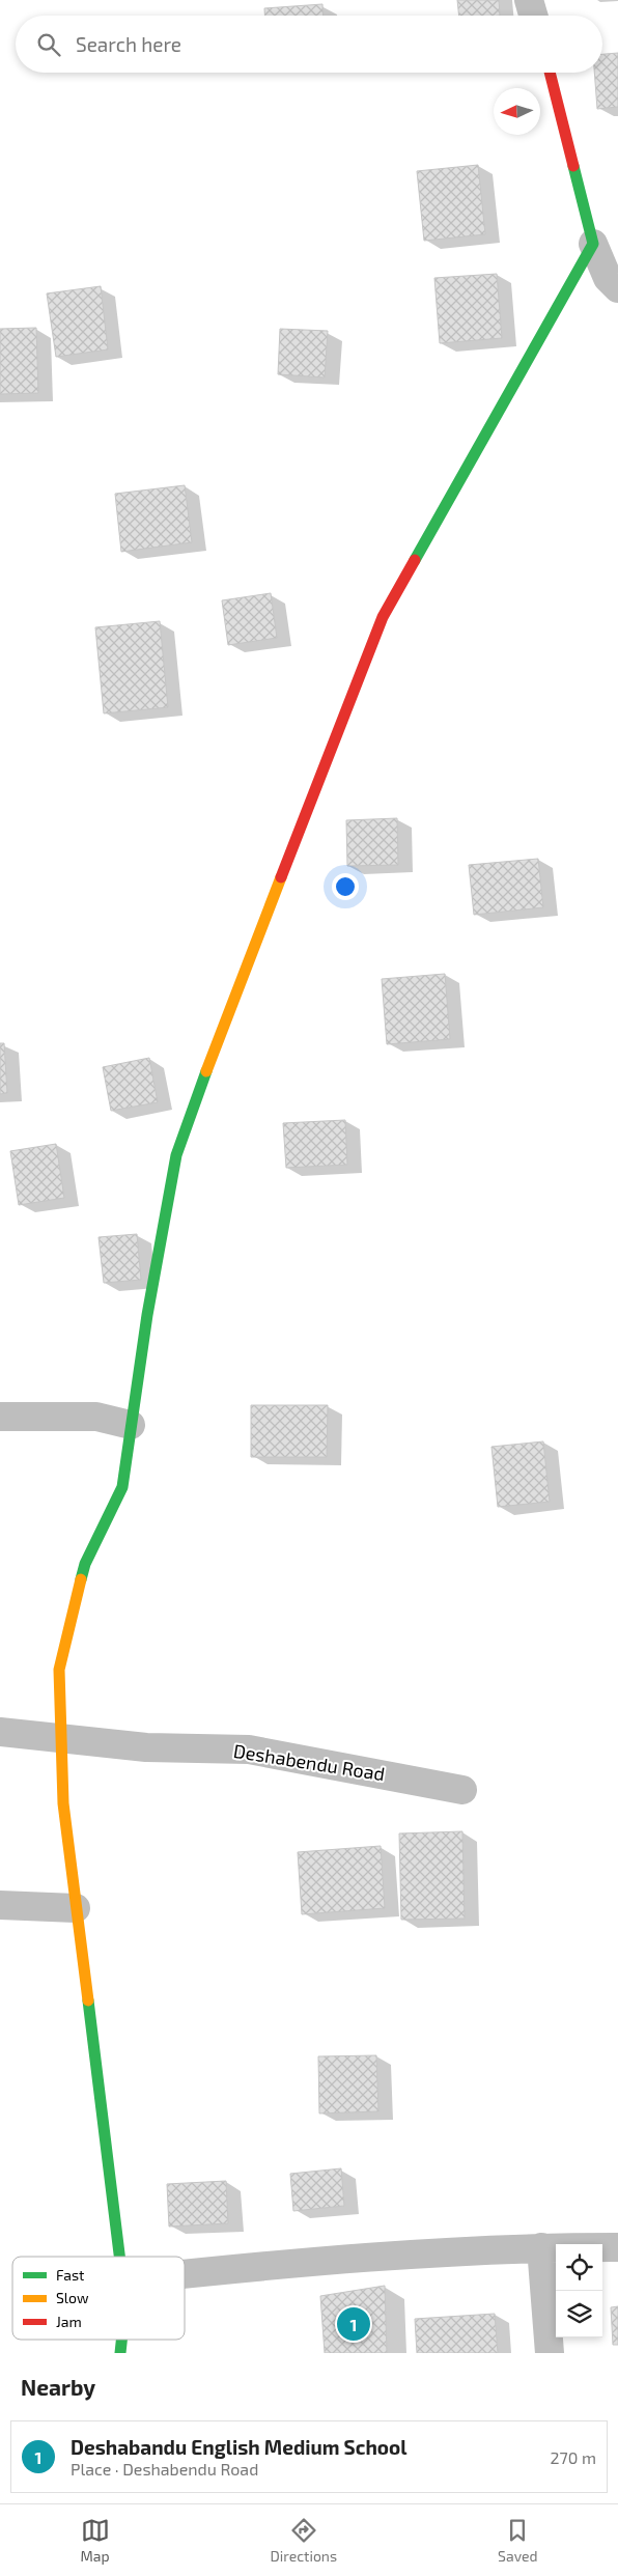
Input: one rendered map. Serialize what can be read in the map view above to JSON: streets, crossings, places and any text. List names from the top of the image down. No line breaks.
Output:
{"streets":{"street":["Deshabendu Road"]},"legend":["Fast","Slow","Jam"],"north":"left","page":{"search":"Search here","pins":"1","heading":"Nearby","list":[{"mark":"1","name":"Deshabandu English Medium School","note":"Place · Deshabendu Road","value":"270 m"}],"nav":["Map","Directions","Saved"]}}
